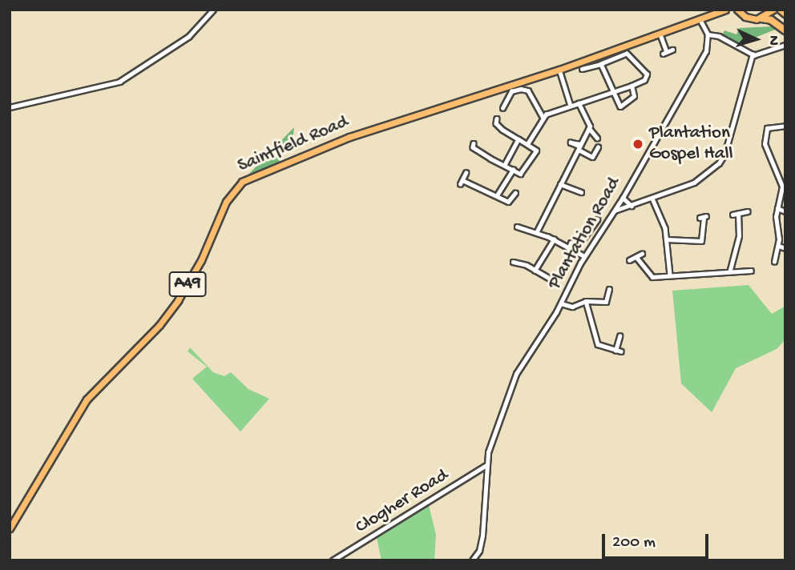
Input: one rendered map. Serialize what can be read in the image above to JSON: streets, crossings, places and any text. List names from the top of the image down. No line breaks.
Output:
{"streets":{"main road":["Saintfield Road","A49"],"street":["Plantation Road","Clogher Road"]},"crossings":[["Saintfield Road","A49"],["Plantation Road","Clogher Road"]],"places":["Plantation Gospel Hall"],"scale_bar":"200 m","north":"right"}
